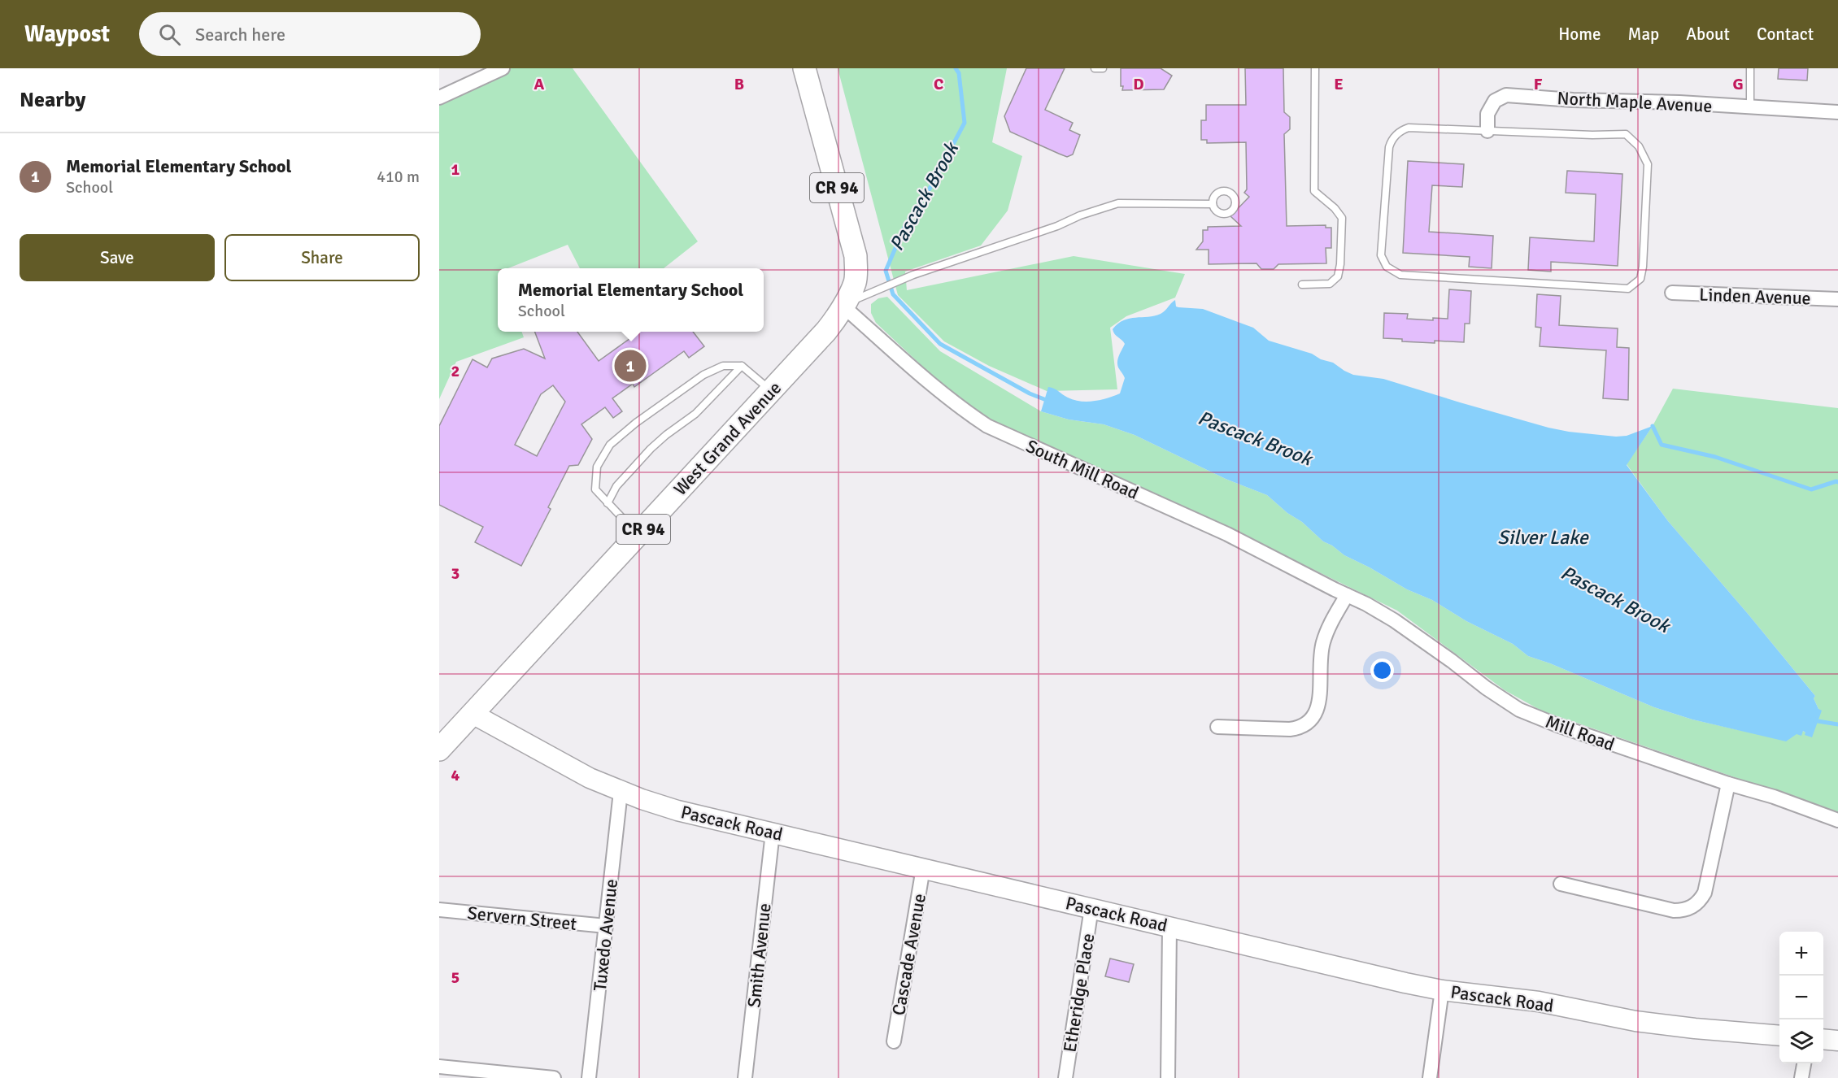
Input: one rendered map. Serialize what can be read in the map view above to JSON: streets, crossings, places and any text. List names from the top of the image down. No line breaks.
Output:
{"streets":{"main road":["CR 94","West Grand Avenue"],"street":["North Maple Avenue","Linden Avenue","South Mill Road","Mill Road","Pascack Road","Servern Street","Tuxedo Avenue","Cascade Avenue","Smith Avenue","Etheridge Place"]},"crossings":[["West Grand Avenue","South Mill Road"],["West Grand Avenue","Pascack Road"],["South Mill Road","Mill Road"],["Pascack Road","Tuxedo Avenue"],["Pascack Road","Cascade Avenue"],["Pascack Road","Smith Avenue"],["Pascack Road","Etheridge Place"],["Servern Street","Tuxedo Avenue"]],"water":["Pascack Brook","Silver Lake"],"page":{"header":"Waypost","search":"Search here","nav":["Home","Map","About","Contact"],"heading":"Nearby","list":[{"mark":"1","name":"Memorial Elementary School","note":"School","value":"410 m"}],"buttons":["Save","Share"],"popup":["Memorial Elementary School","School"],"pins":"1","map_buttons":["+","−"]},"grid":{"columns":["A","B","C","D","E","F","G"],"rows":["1","2","3","4","5"]}}
